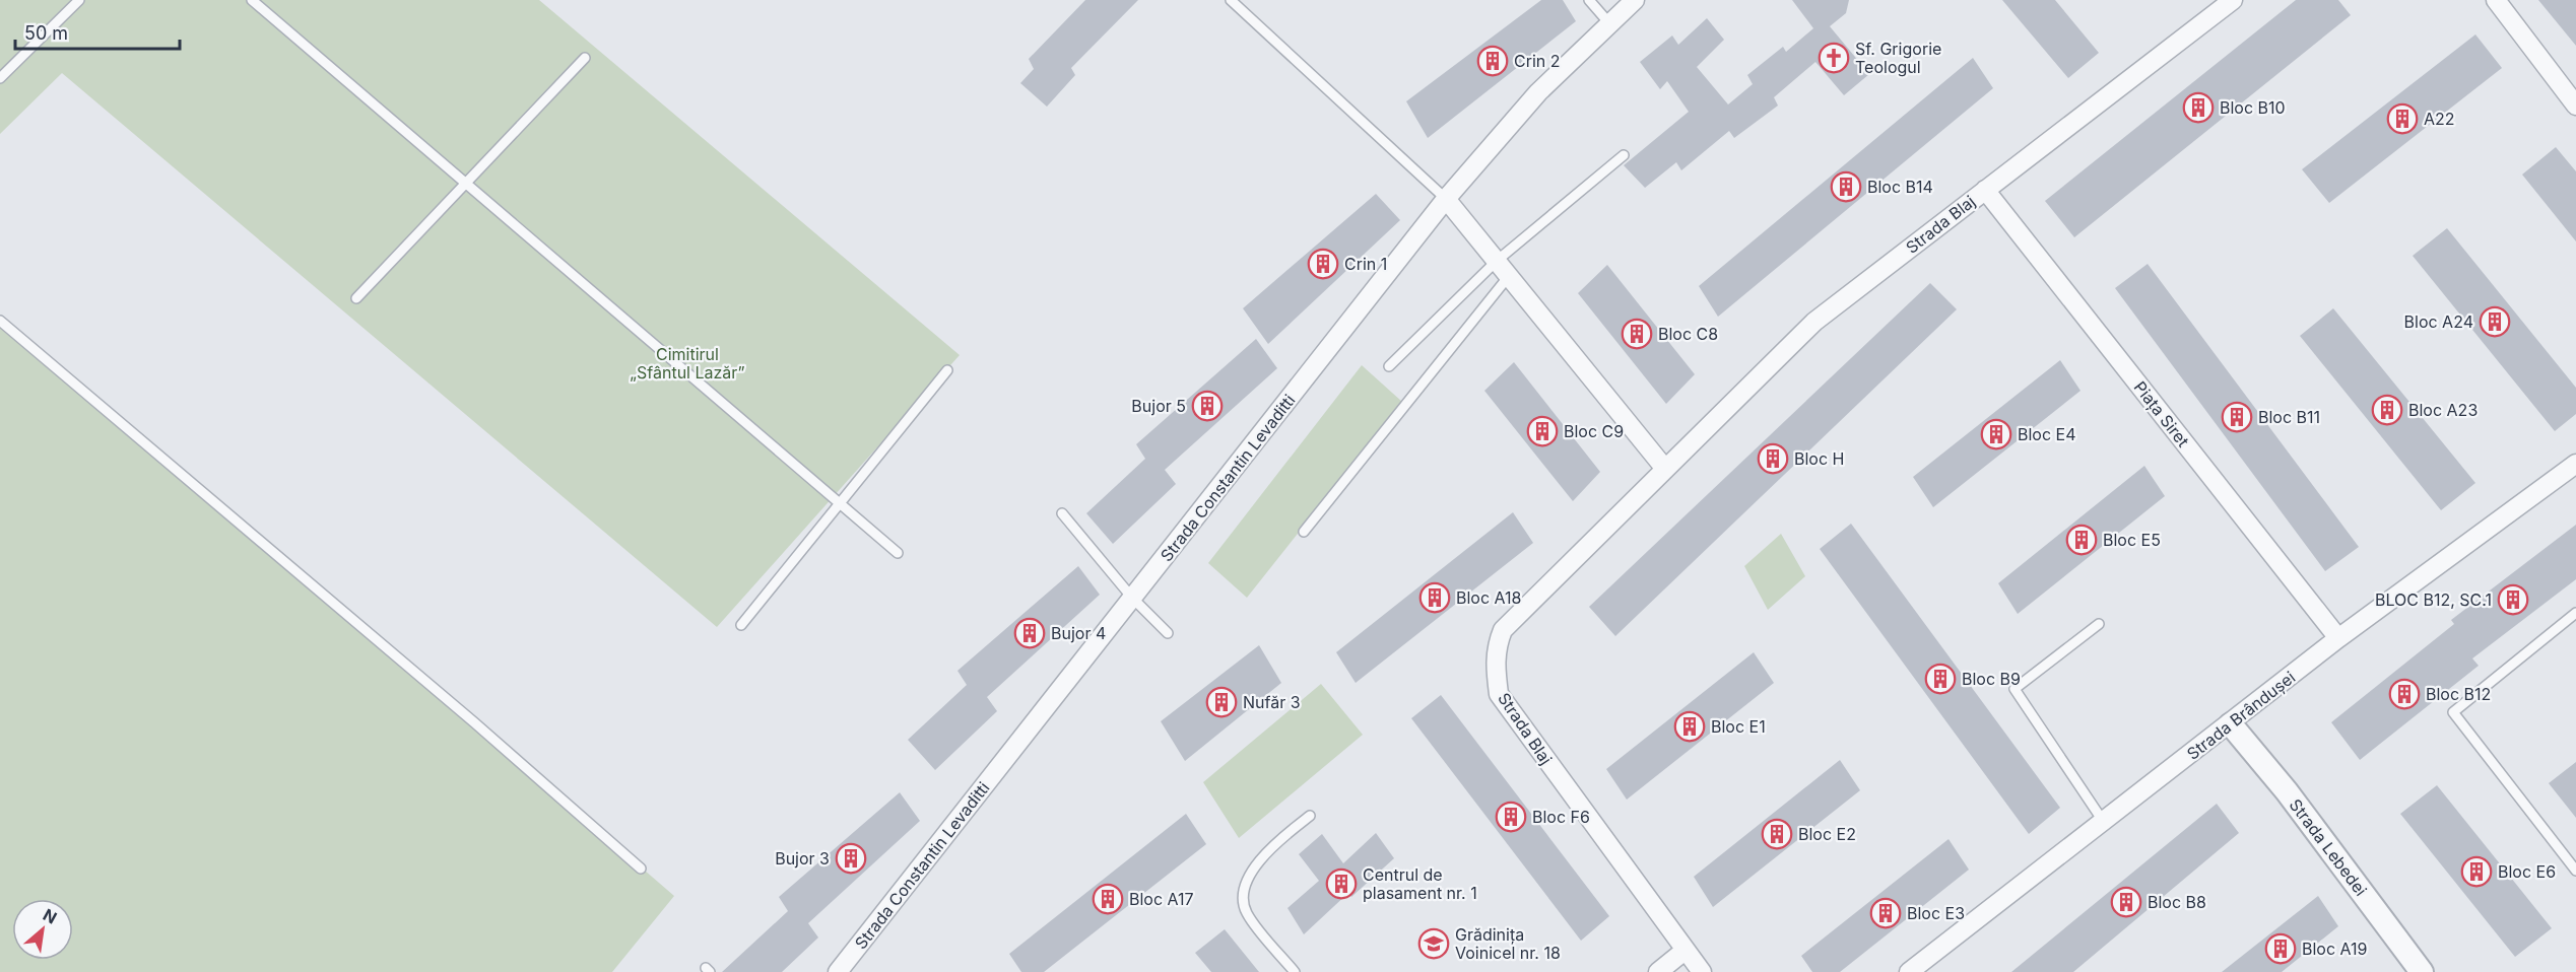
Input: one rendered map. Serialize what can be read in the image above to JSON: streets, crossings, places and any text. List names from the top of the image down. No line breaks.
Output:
{"streets":{"street":["Strada Blaj","Piața Siret","Strada Constantin Levaditti","Strada Brândușei","Strada Lebedei"]},"crossings":[["Strada Blaj","Piața Siret"],["Piața Siret","Strada Brândușei"],["Strada Brândușei","Strada Lebedei"]],"parks":["Cimitirul „Sfântul Lazăr”"],"places":{"church":["Sf. Grigorie Teologul"],"building":["Crin 2","Bloc B10","A22","Bloc B14","Crin 1","Bloc A24","Bloc C8","Bujor 5","Bloc A23","Bloc B11","Bloc C9","Bloc E4","Bloc H","Bloc E5","Bloc A18","BLOC B12, SC.1","Bujor 4","Bloc B9","Bloc B12","Nufăr 3","Bloc E1","Bloc F6","Bloc E2","Bujor 3","Bloc E6","Centrul de plasament nr. 1","Bloc A17","Bloc B8","Bloc E3","Bloc A19"],"school or university":["Grădinița Voinicel nr. 18"]},"scale_bar":"50 m","north":"top right"}
